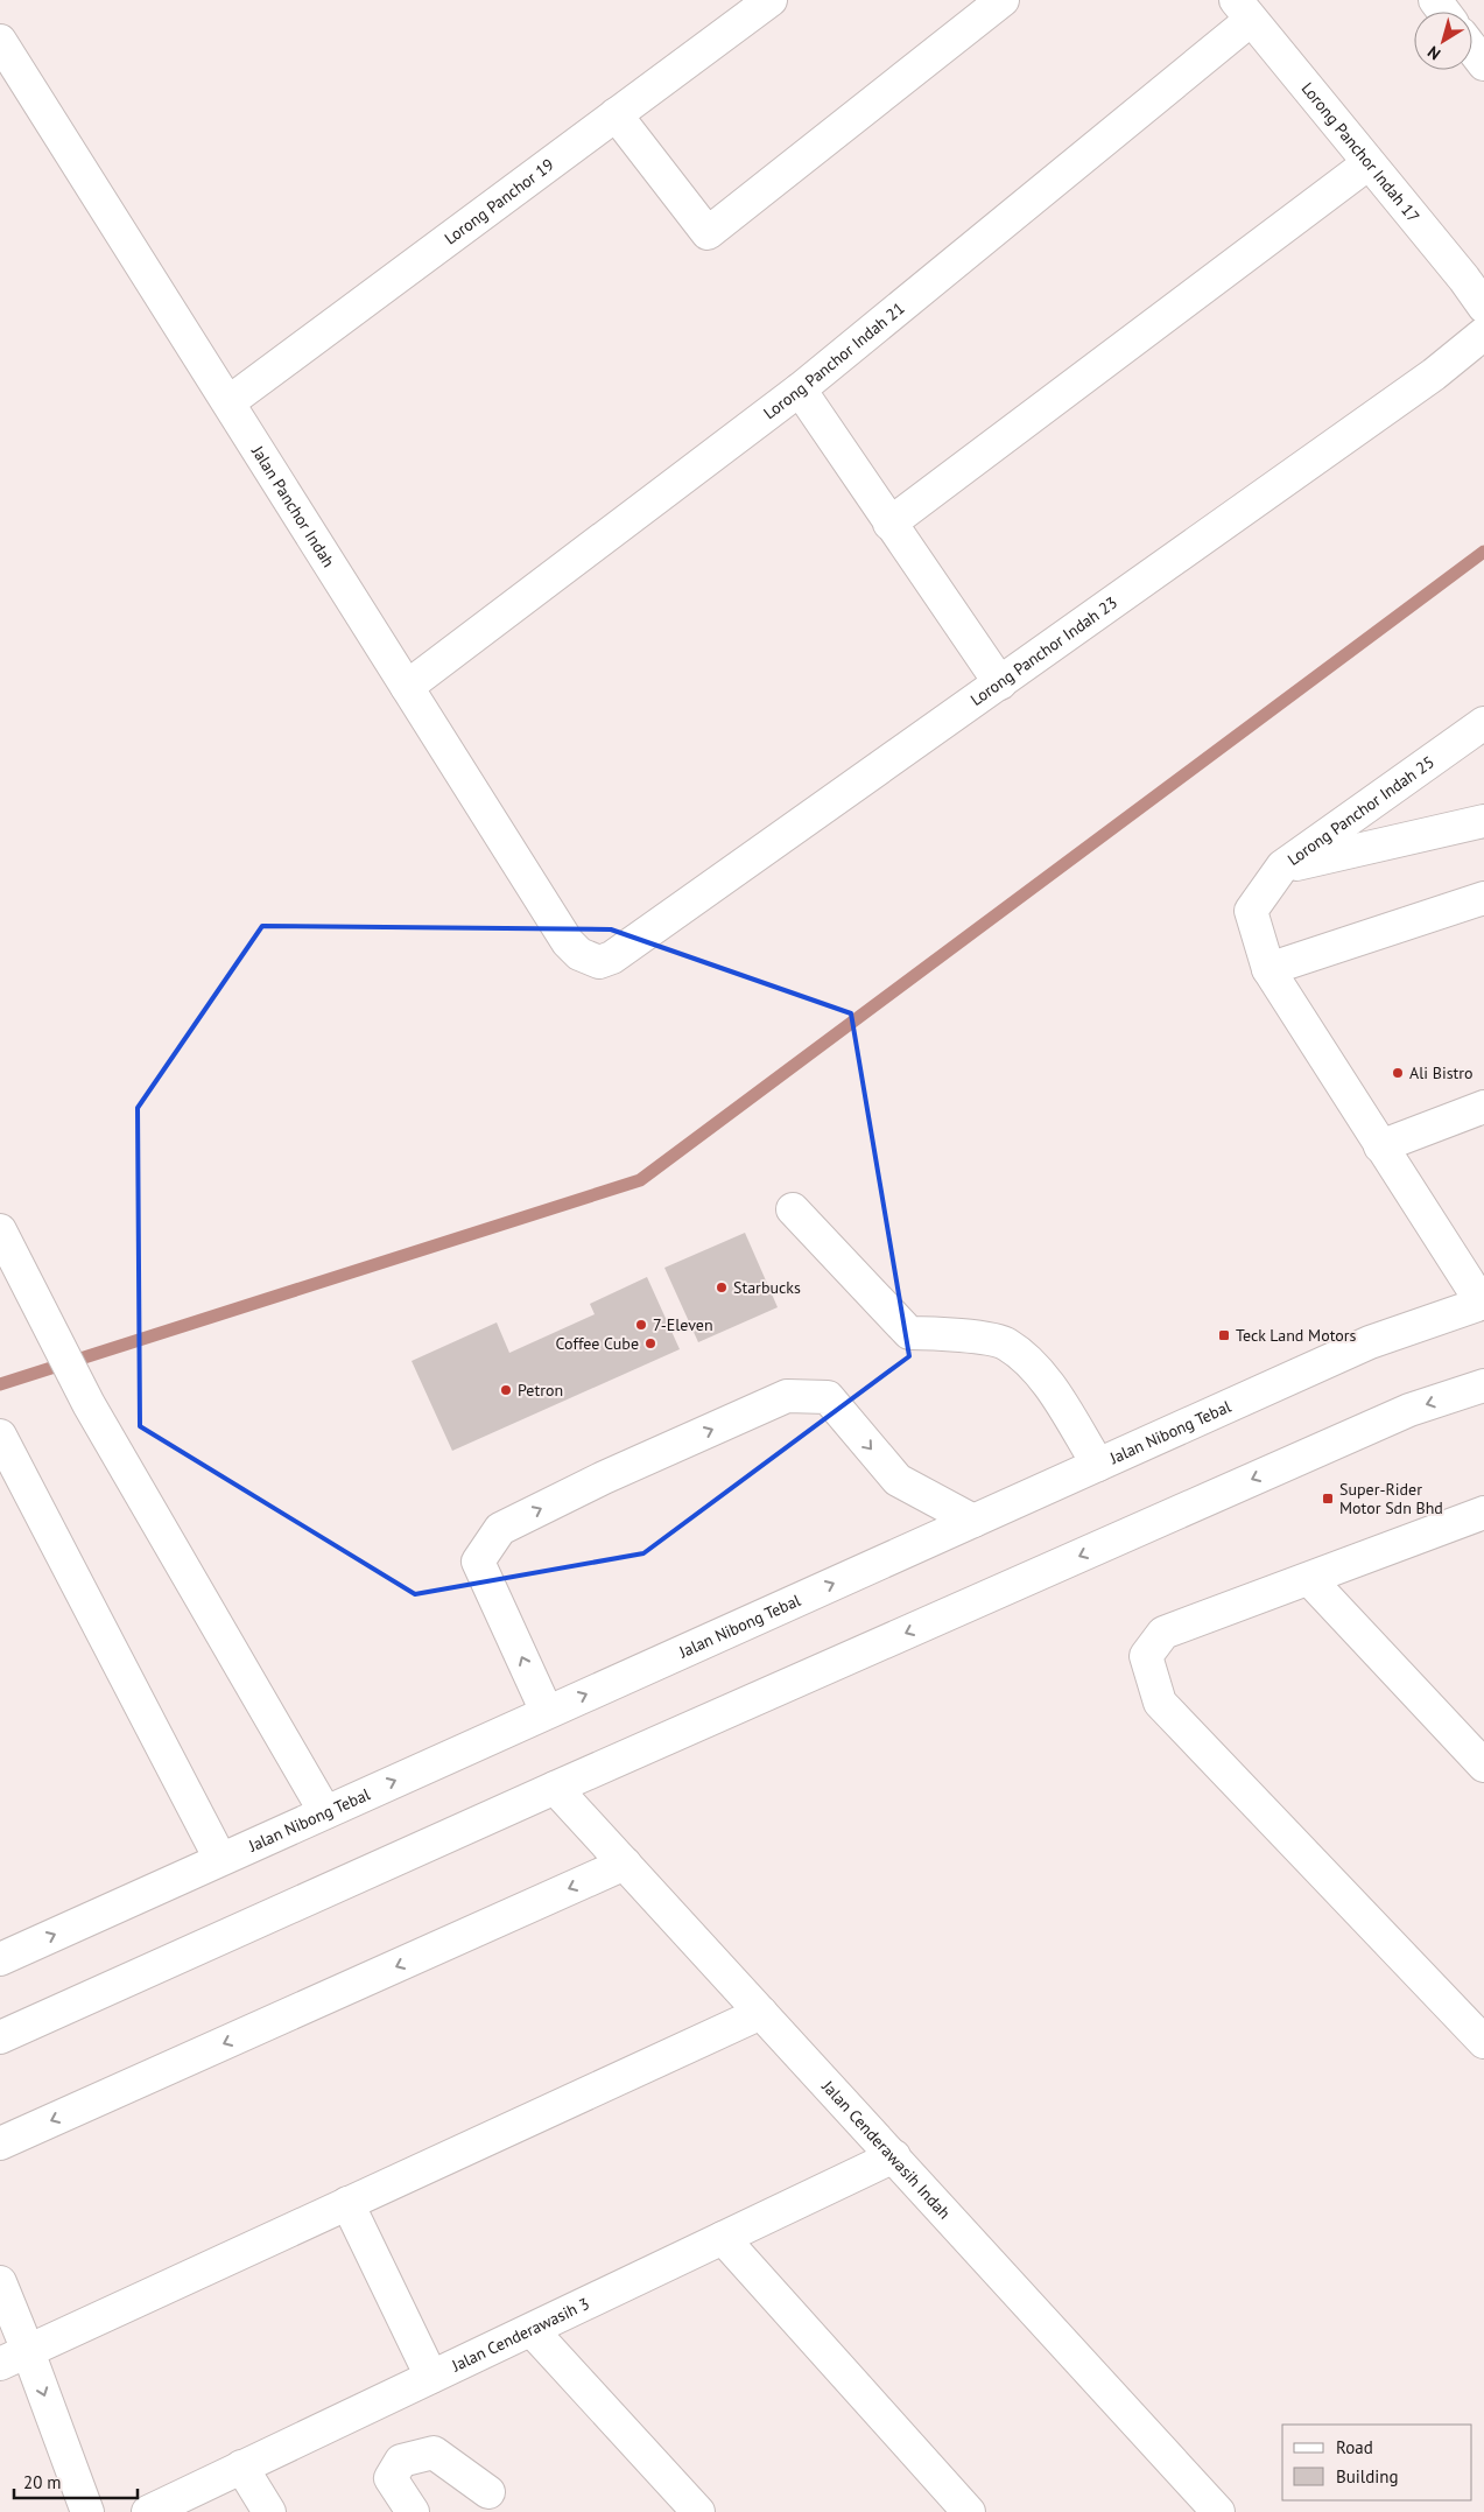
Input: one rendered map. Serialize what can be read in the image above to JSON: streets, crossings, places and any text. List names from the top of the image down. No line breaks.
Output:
{"streets":{"main road":["Lorong Panchor Indah 17","Lorong Panchor 19","Lorong Panchor Indah 21","Jalan Panchor Indah","Lorong Panchor Indah 23","Lorong Panchor Indah 25","Jalan Nibong Tebal","Jalan Cenderawasih Indah","Jalan Cenderawasih 3"]},"crossings":[["Lorong Panchor Indah 17","Lorong Panchor Indah 21"],["Lorong Panchor 19","Jalan Panchor Indah"],["Lorong Panchor Indah 21","Jalan Panchor Indah"],["Jalan Panchor Indah","Lorong Panchor Indah 23"],["Jalan Cenderawasih Indah","Jalan Cenderawasih 3"]],"places":{"other":["Ali Bistro","Starbucks","7-Eleven","Coffee Cube","Petron"],"transit":["Teck Land Motors","Super-Rider Motor Sdn Bhd"]},"legend":["Road","Building"],"scale_bar":"20 m","north":"bottom left"}
